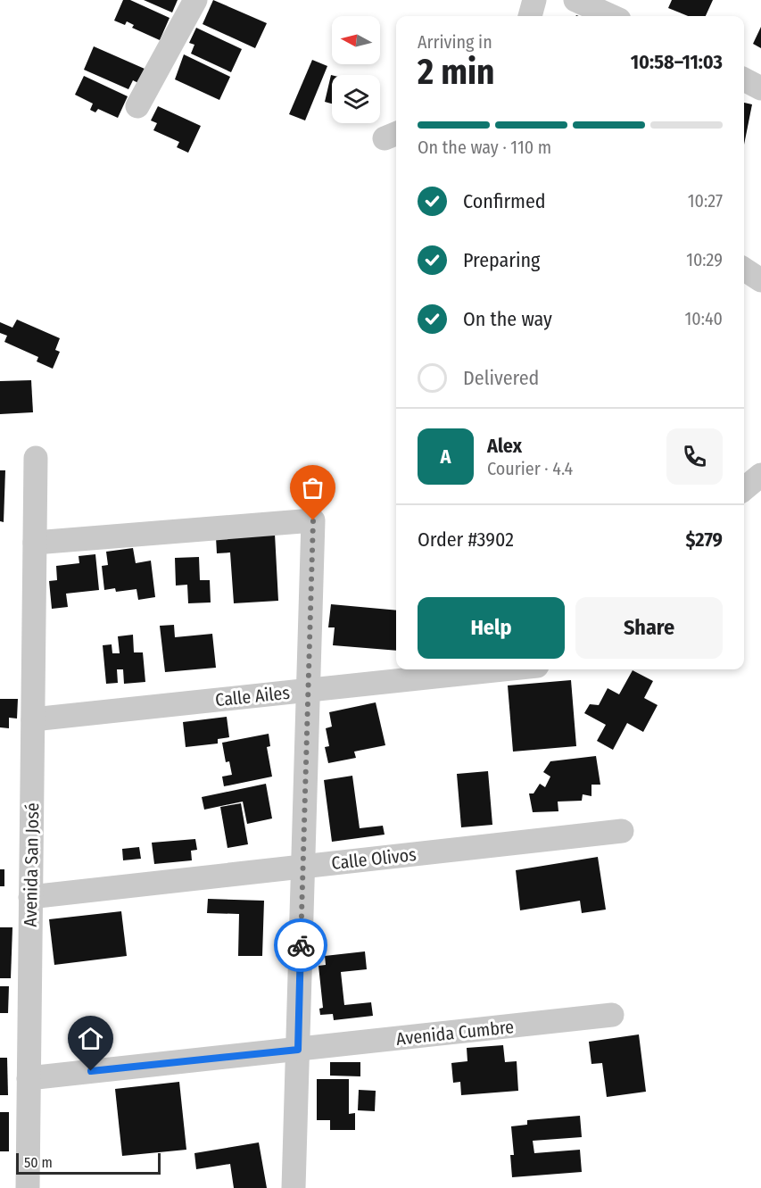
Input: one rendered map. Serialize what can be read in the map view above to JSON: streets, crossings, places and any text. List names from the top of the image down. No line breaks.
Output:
{"streets":{"street":["Calle Ailes","Calle Olivos","Avenida San José","Avenida Cumbre"]},"crossings":[["Calle Ailes","Avenida San José"],["Calle Olivos","Avenida San José"],["Avenida San José","Avenida Cumbre"]],"scale_bar":"50 m","north":"left","page":{"heading":["2 min","Arriving in","10:58–11:03"],"panel":["Alex","Courier · 4.4","Order #3902","$279"],"bar":"On the way · 110 m","list":[["Confirmed","10:27"],["Preparing","10:29"],["On the way","10:40"],"Delivered"],"round":"A","buttons":["Help","Share"],"scale":"50 m"}}
